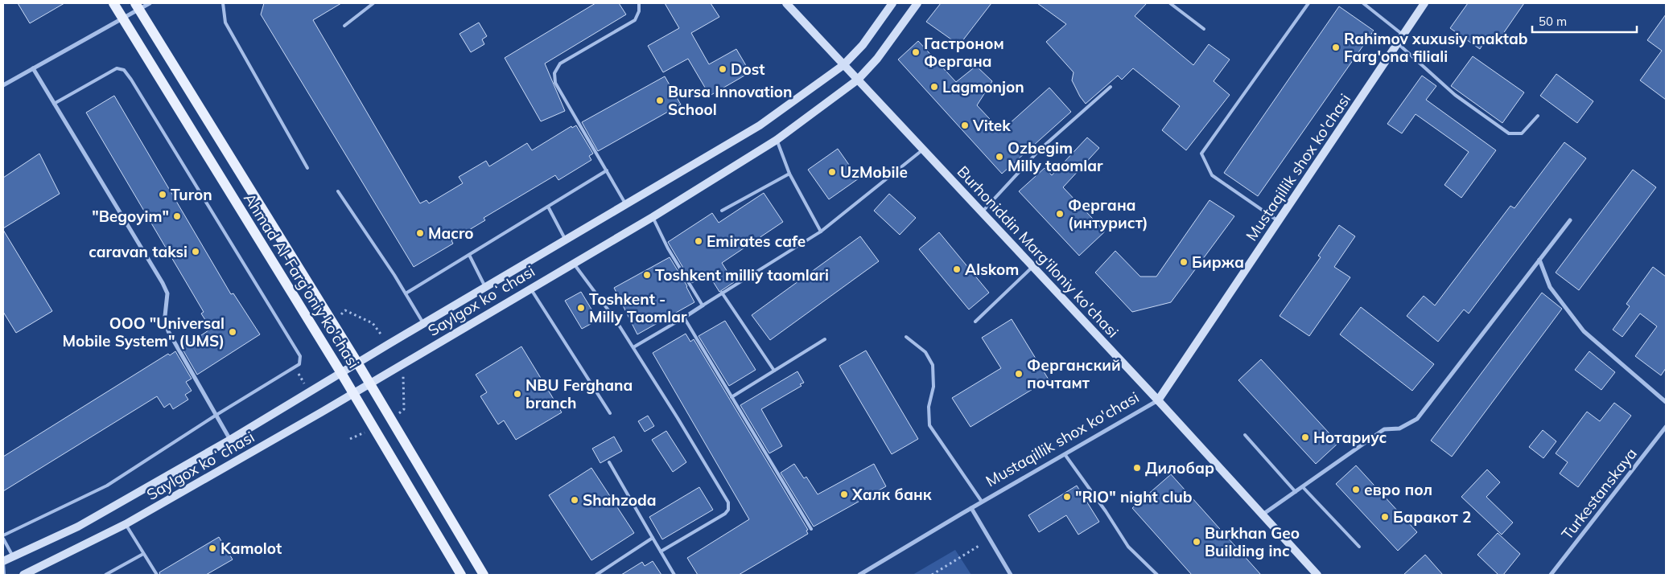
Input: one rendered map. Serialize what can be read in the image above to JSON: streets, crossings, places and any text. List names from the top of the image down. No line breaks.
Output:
{"streets":{"main road":["Mustaqillik shox ko'chasi","Burhoniddin Marg'iloniy ko'chasi","Ahmad Al-Farg'oniy ko'chasi","Saylgox koʻchasi"],"street":["Turkestanskaya"]},"crossings":[["Mustaqillik shox ko'chasi","Burhoniddin Marg'iloniy ko'chasi"],["Burhoniddin Marg'iloniy ko'chasi","Saylgox koʻchasi"],["Ahmad Al-Farg'oniy ko'chasi","Saylgox koʻchasi"]],"places":["Rahimov xuxusiy maktab Farg'ona filiali","Гастроном Фергана","Dost","Lagmonjon","Bursa Innovation School","Vitek","Ozbegim Milly taomlar","UzMobile","Turon","Фергана (интурист)","\"Begoyim\"","Macro","Emirates cafe","caravan taksi","Биржа","Alskom","Toshkent milliy taomlari","Toshkent - Milly Taomlar","ООО \"Universal Mobile System\" (UMS)","Ферганский почтамт","NBU Ferghana branch","Нотариус","Дилобар","евро пол","Халк банк","\"RIO\" night club","Shahzoda","Баракот 2","Burkhan Geo Building inc","Kamolot"],"scale_bar":"50 m"}
